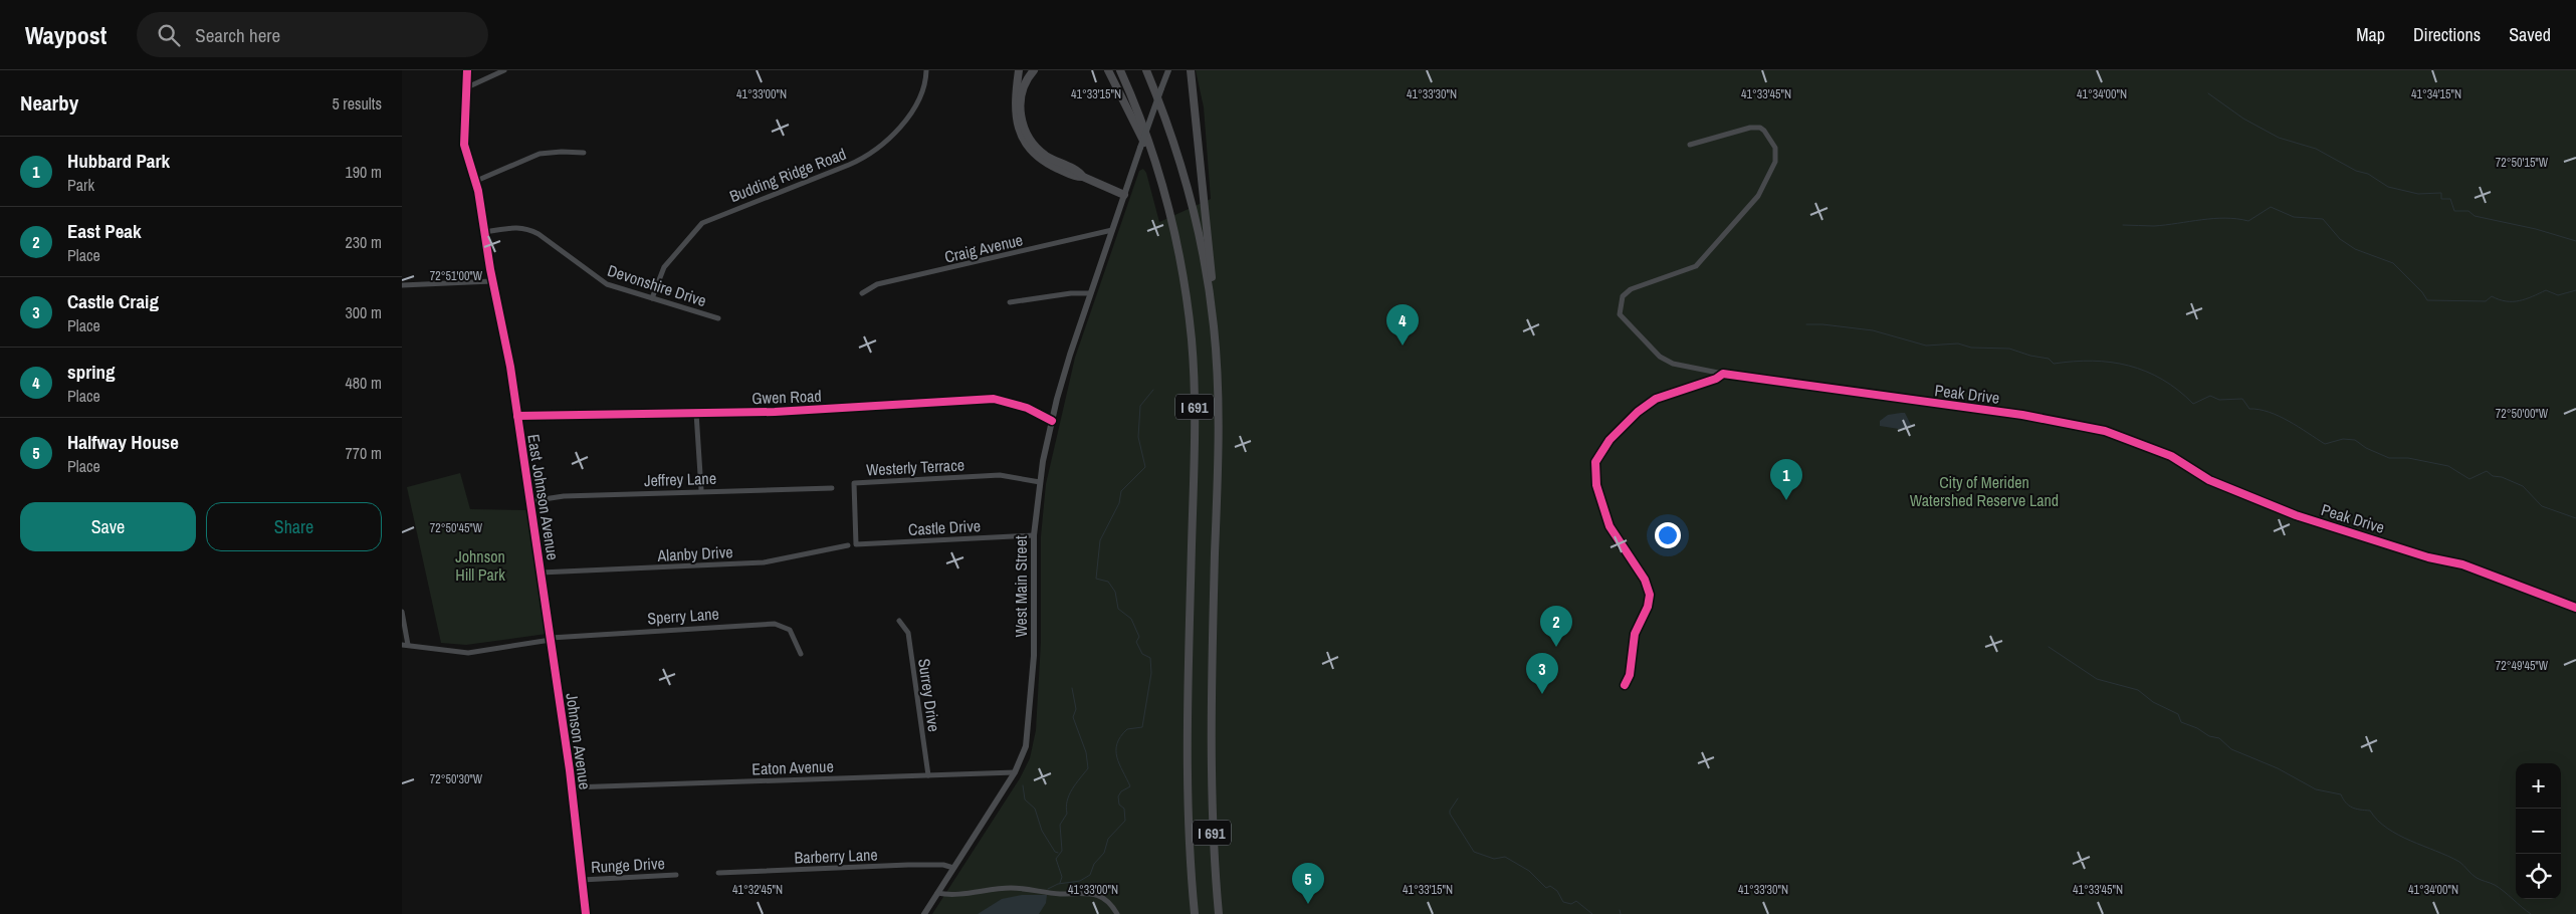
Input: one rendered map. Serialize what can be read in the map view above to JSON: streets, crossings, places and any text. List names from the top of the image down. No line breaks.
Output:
{"streets":{"highway":["I 691"],"main road":["West Main Street"],"street":["Budding Ridge Road","Craig Avenue","Devonshire Drive","Peak Drive","Gwen Road","Westerly Terrace","Jeffrey Lane","East Johnson Avenue","Castle Drive","Alanby Drive","Sperry Lane","Surrey Drive","Johnson Avenue","Eaton Avenue","Barberry Lane","Runge Drive"]},"crossings":[["Budding Ridge Road","Devonshire Drive"],["Craig Avenue","West Main Street"],["Devonshire Drive","East Johnson Avenue"],["Gwen Road","East Johnson Avenue"],["Gwen Road","West Main Street"],["Westerly Terrace","Castle Drive"],["Westerly Terrace","West Main Street"],["Jeffrey Lane","East Johnson Avenue"],["East Johnson Avenue","Alanby Drive"],["East Johnson Avenue","Johnson Avenue"],["Castle Drive","West Main Street"],["Alanby Drive","Johnson Avenue"],["West Main Street","Eaton Avenue"],["West Main Street","Barberry Lane"],["Sperry Lane","Johnson Avenue"],["Surrey Drive","Eaton Avenue"],["Johnson Avenue","Eaton Avenue"],["Johnson Avenue","Runge Drive"]],"parks":["City of Meriden Watershed Reserve Land","Johnson Hill Park"],"page":{"header":"Waypost","search":"Search here","nav":["Map","Directions","Saved"],"heading":["Nearby","5 results"],"list":[{"mark":"1","name":"Hubbard Park","note":"Park","value":"190 m"},{"mark":"2","name":"East Peak","note":"Place","value":"230 m"},{"mark":"3","name":"Castle Craig","note":"Place","value":"300 m"},{"mark":"4","name":"spring","note":"Place","value":"480 m"},{"mark":"5","name":"Halfway House","note":"Place","value":"770 m"}],"pins":["4","1","2","3","5"],"buttons":["Save","Share"],"map_buttons":["+","−"]},"coordinates":["41°33'45\"N","41°33'00\"N","41°33'15\"N","41°33'30\"N","41°34'00\"N","41°34'15\"N","72°50'15\"W","72°51'00\"W","72°50'00\"W","72°50'45\"W","72°49'45\"W","72°50'30\"W","41°32'45\"N"]}
